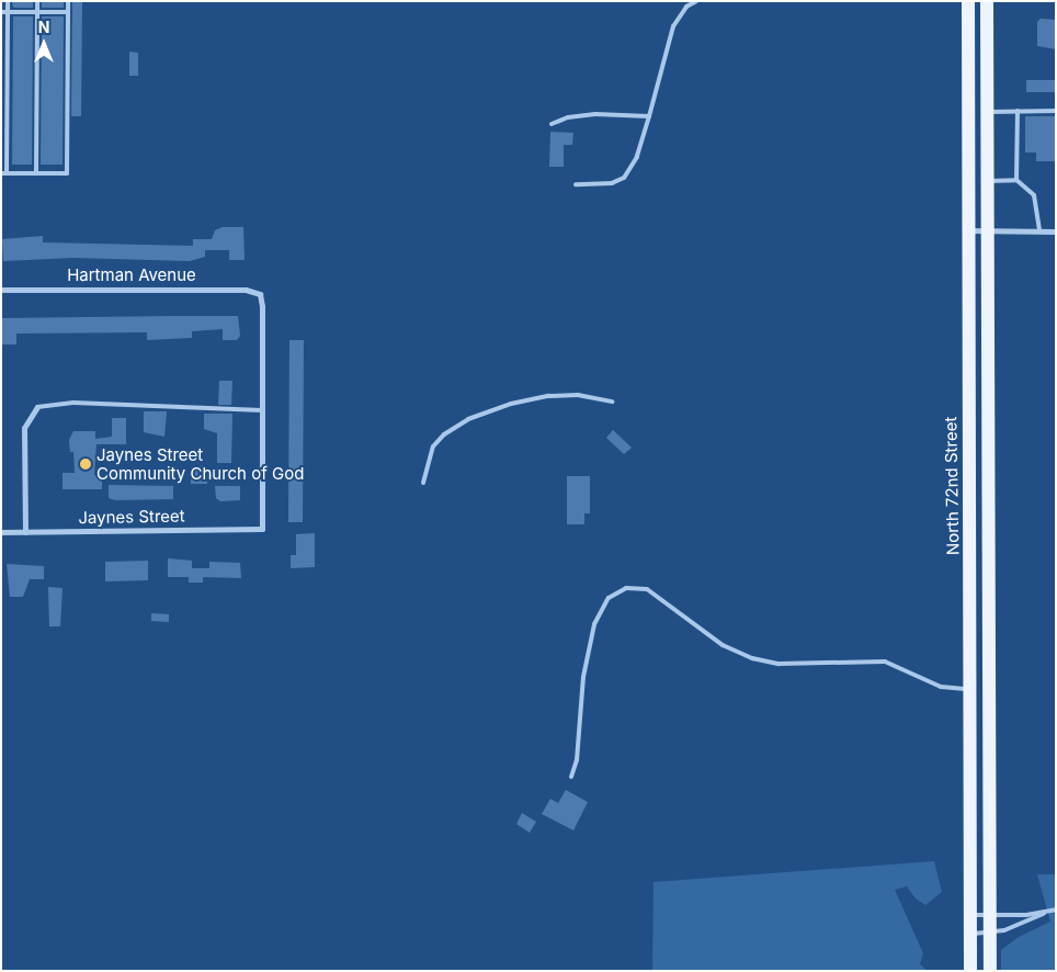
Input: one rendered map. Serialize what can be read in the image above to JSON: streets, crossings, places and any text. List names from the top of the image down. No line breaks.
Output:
{"streets":{"main road":["North 72nd Street"],"street":["Hartman Avenue","Jaynes Street"]},"crossings":[["Hartman Avenue","Jaynes Street"]],"places":["Jaynes Street Community Church of God"],"north":"top"}
